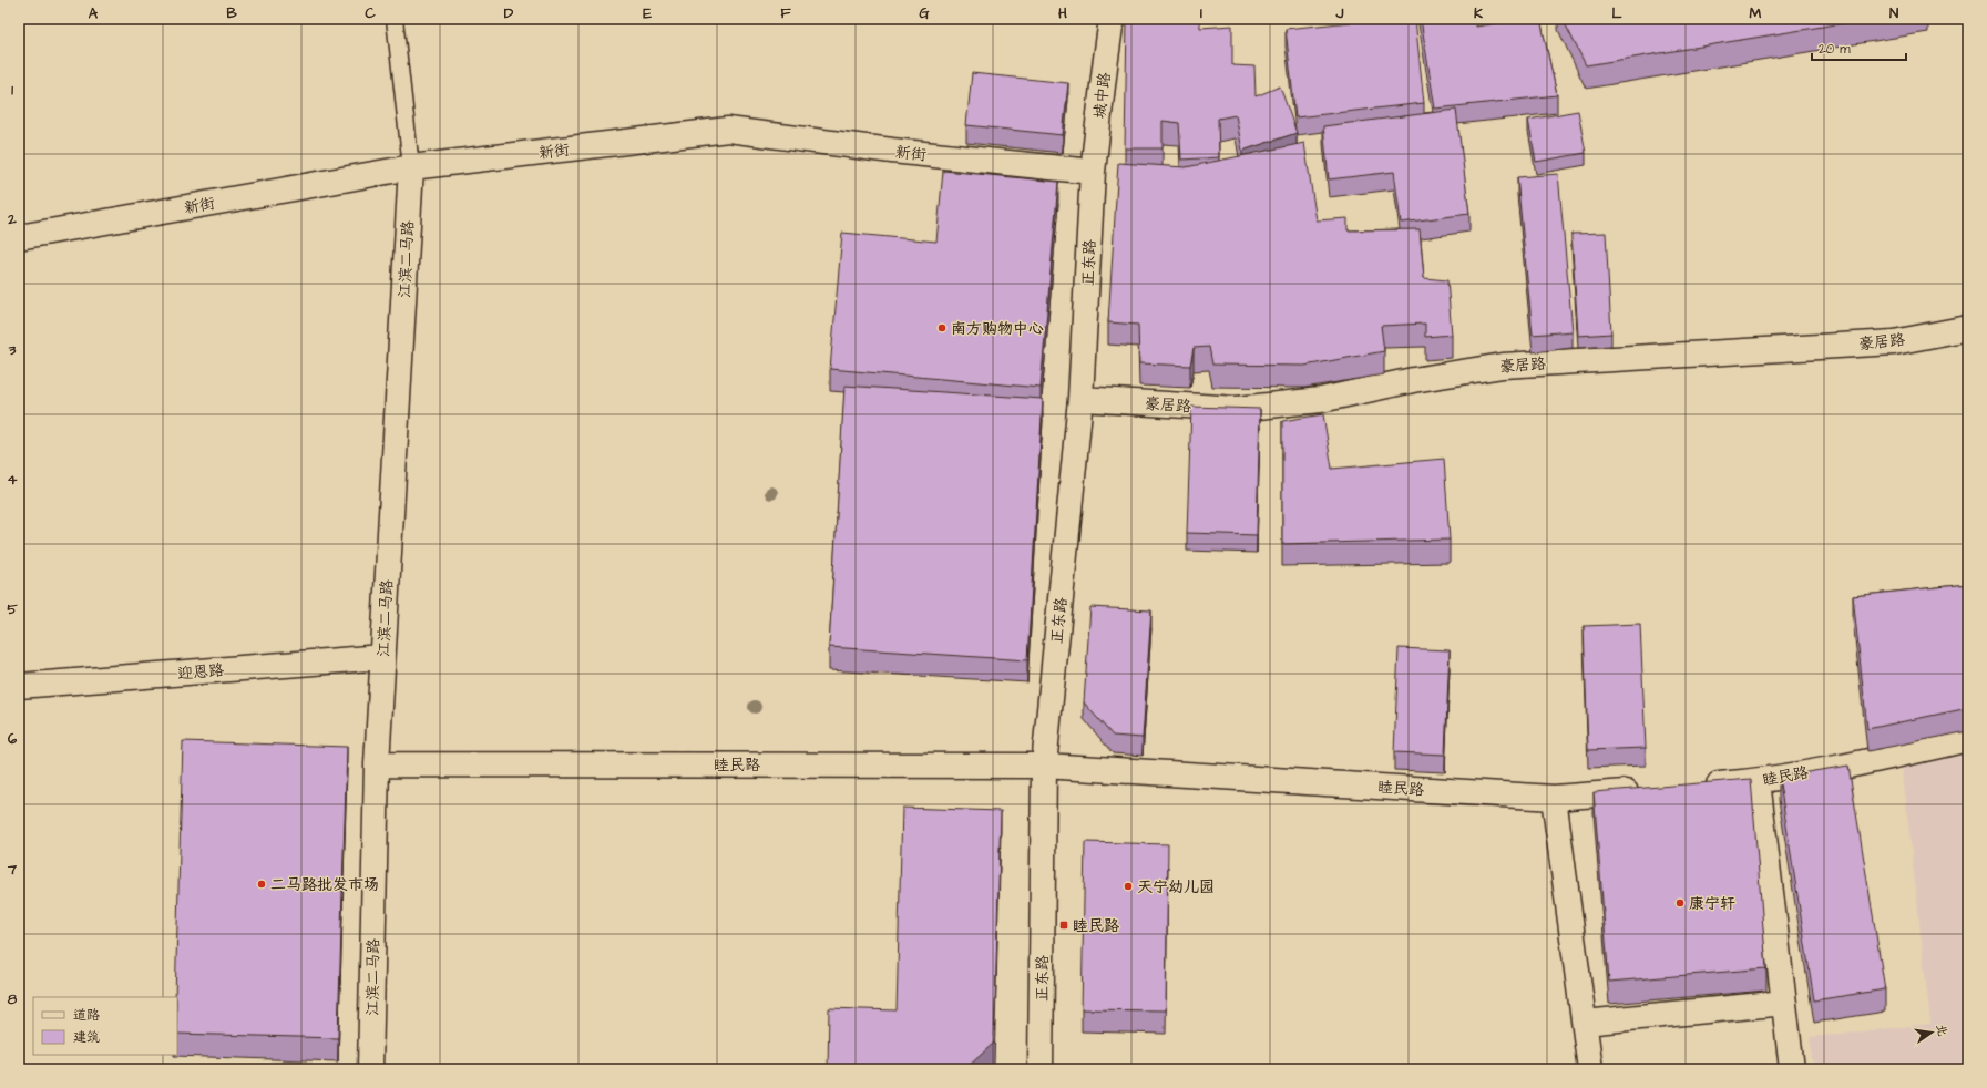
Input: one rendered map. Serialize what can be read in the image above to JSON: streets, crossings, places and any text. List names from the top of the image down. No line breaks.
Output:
{"streets":{"street":["城中路","新街","江滨二马路","正东路","豪居路","迎恩路","睦民路"]},"crossings":[["城中路","新街"],["城中路","正东路"],["新街","江滨二马路"],["新街","正东路"],["江滨二马路","迎恩路"],["江滨二马路","睦民路"],["正东路","豪居路"],["正东路","睦民路"]],"places":{"other":["南方购物中心","二马路批发市场","天宁幼儿园","康宁轩"],"transit":["睦民路"]},"legend":["道路","建筑"],"scale_bar":"20 m","north":"right","grid":{"columns":["A","B","C","D","E","F","G","H","I","J","K","L","M","N"],"rows":["1","2","3","4","5","6","7","8"]}}
